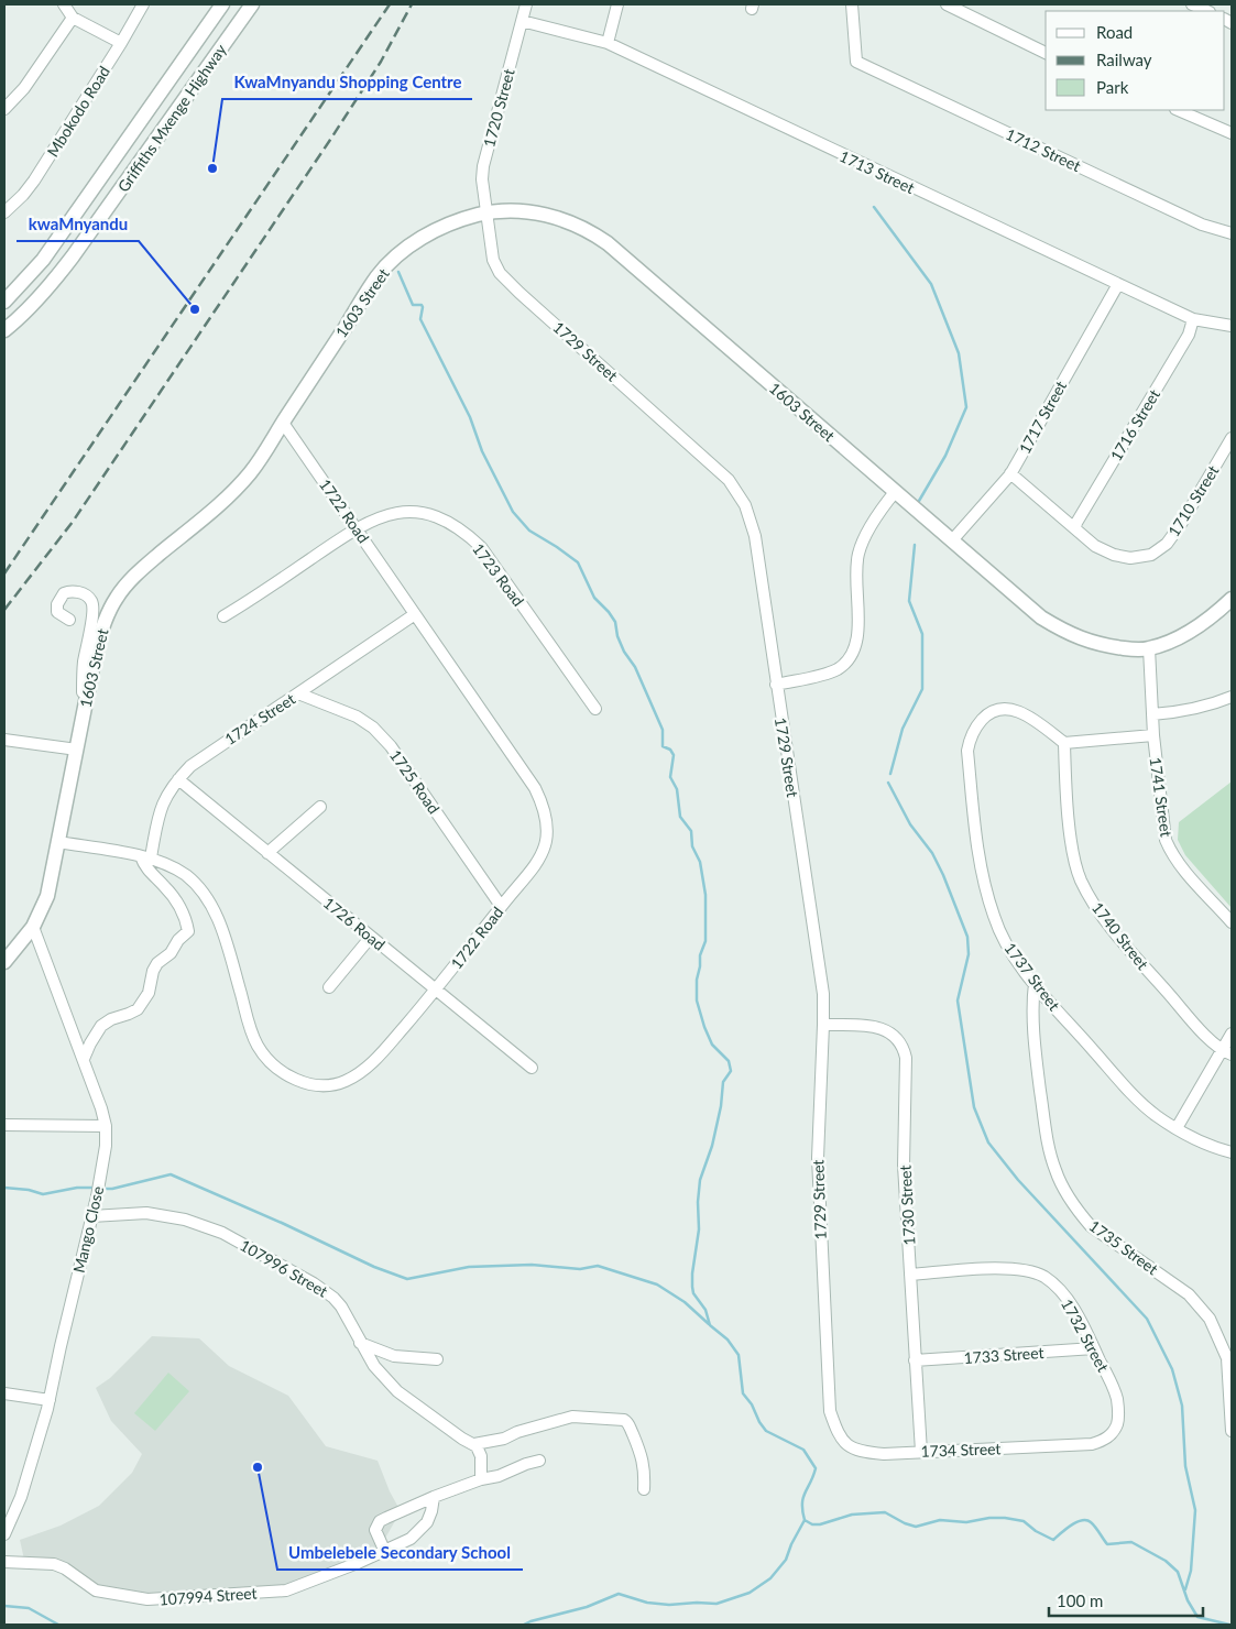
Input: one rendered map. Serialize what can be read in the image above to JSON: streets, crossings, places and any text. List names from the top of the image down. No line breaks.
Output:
{"streets":{"street":["1720 Street","Mbokodo Road","Griffiths Mxenge Highway","1712 Street","1713 Street","1603 Street","1729 Street","1717 Street","1716 Street","1710 Street","1722 Road","1723 Road","1724 Street","1725 Road","1741 Street","1726 Road","1740 Street","1737 Street","1730 Street","Mango Close","1735 Street","107996 Street","1732 Street","1733 Street","1734 Street","107994 Street"]},"crossings":[["1720 Street","1713 Street"],["1720 Street","1603 Street"],["1720 Street","1729 Street"],["1713 Street","1717 Street"],["1713 Street","1716 Street"],["1603 Street","1729 Street"],["1603 Street","1717 Street"],["1603 Street","1722 Road"],["1603 Street","1741 Street"],["1603 Street","Mango Close"],["1729 Street","1730 Street"],["1729 Street","1734 Street"],["1717 Street","1710 Street"],["1716 Street","1710 Street"],["1722 Road","1723 Road"],["1722 Road","1724 Street"],["1722 Road","1725 Road"],["1722 Road","1726 Road"],["1724 Street","1725 Road"],["1724 Street","1726 Road"],["1740 Street","1737 Street"],["1737 Street","1735 Street"],["1730 Street","1732 Street"],["1730 Street","1733 Street"],["1730 Street","1734 Street"],["Mango Close","107996 Street"],["1732 Street","1733 Street"],["1732 Street","1734 Street"]],"places":["KwaMnyandu Shopping Centre","kwaMnyandu","Umbelebele Secondary School"],"legend":["Road","Railway","Park"],"scale_bar":"100 m"}
